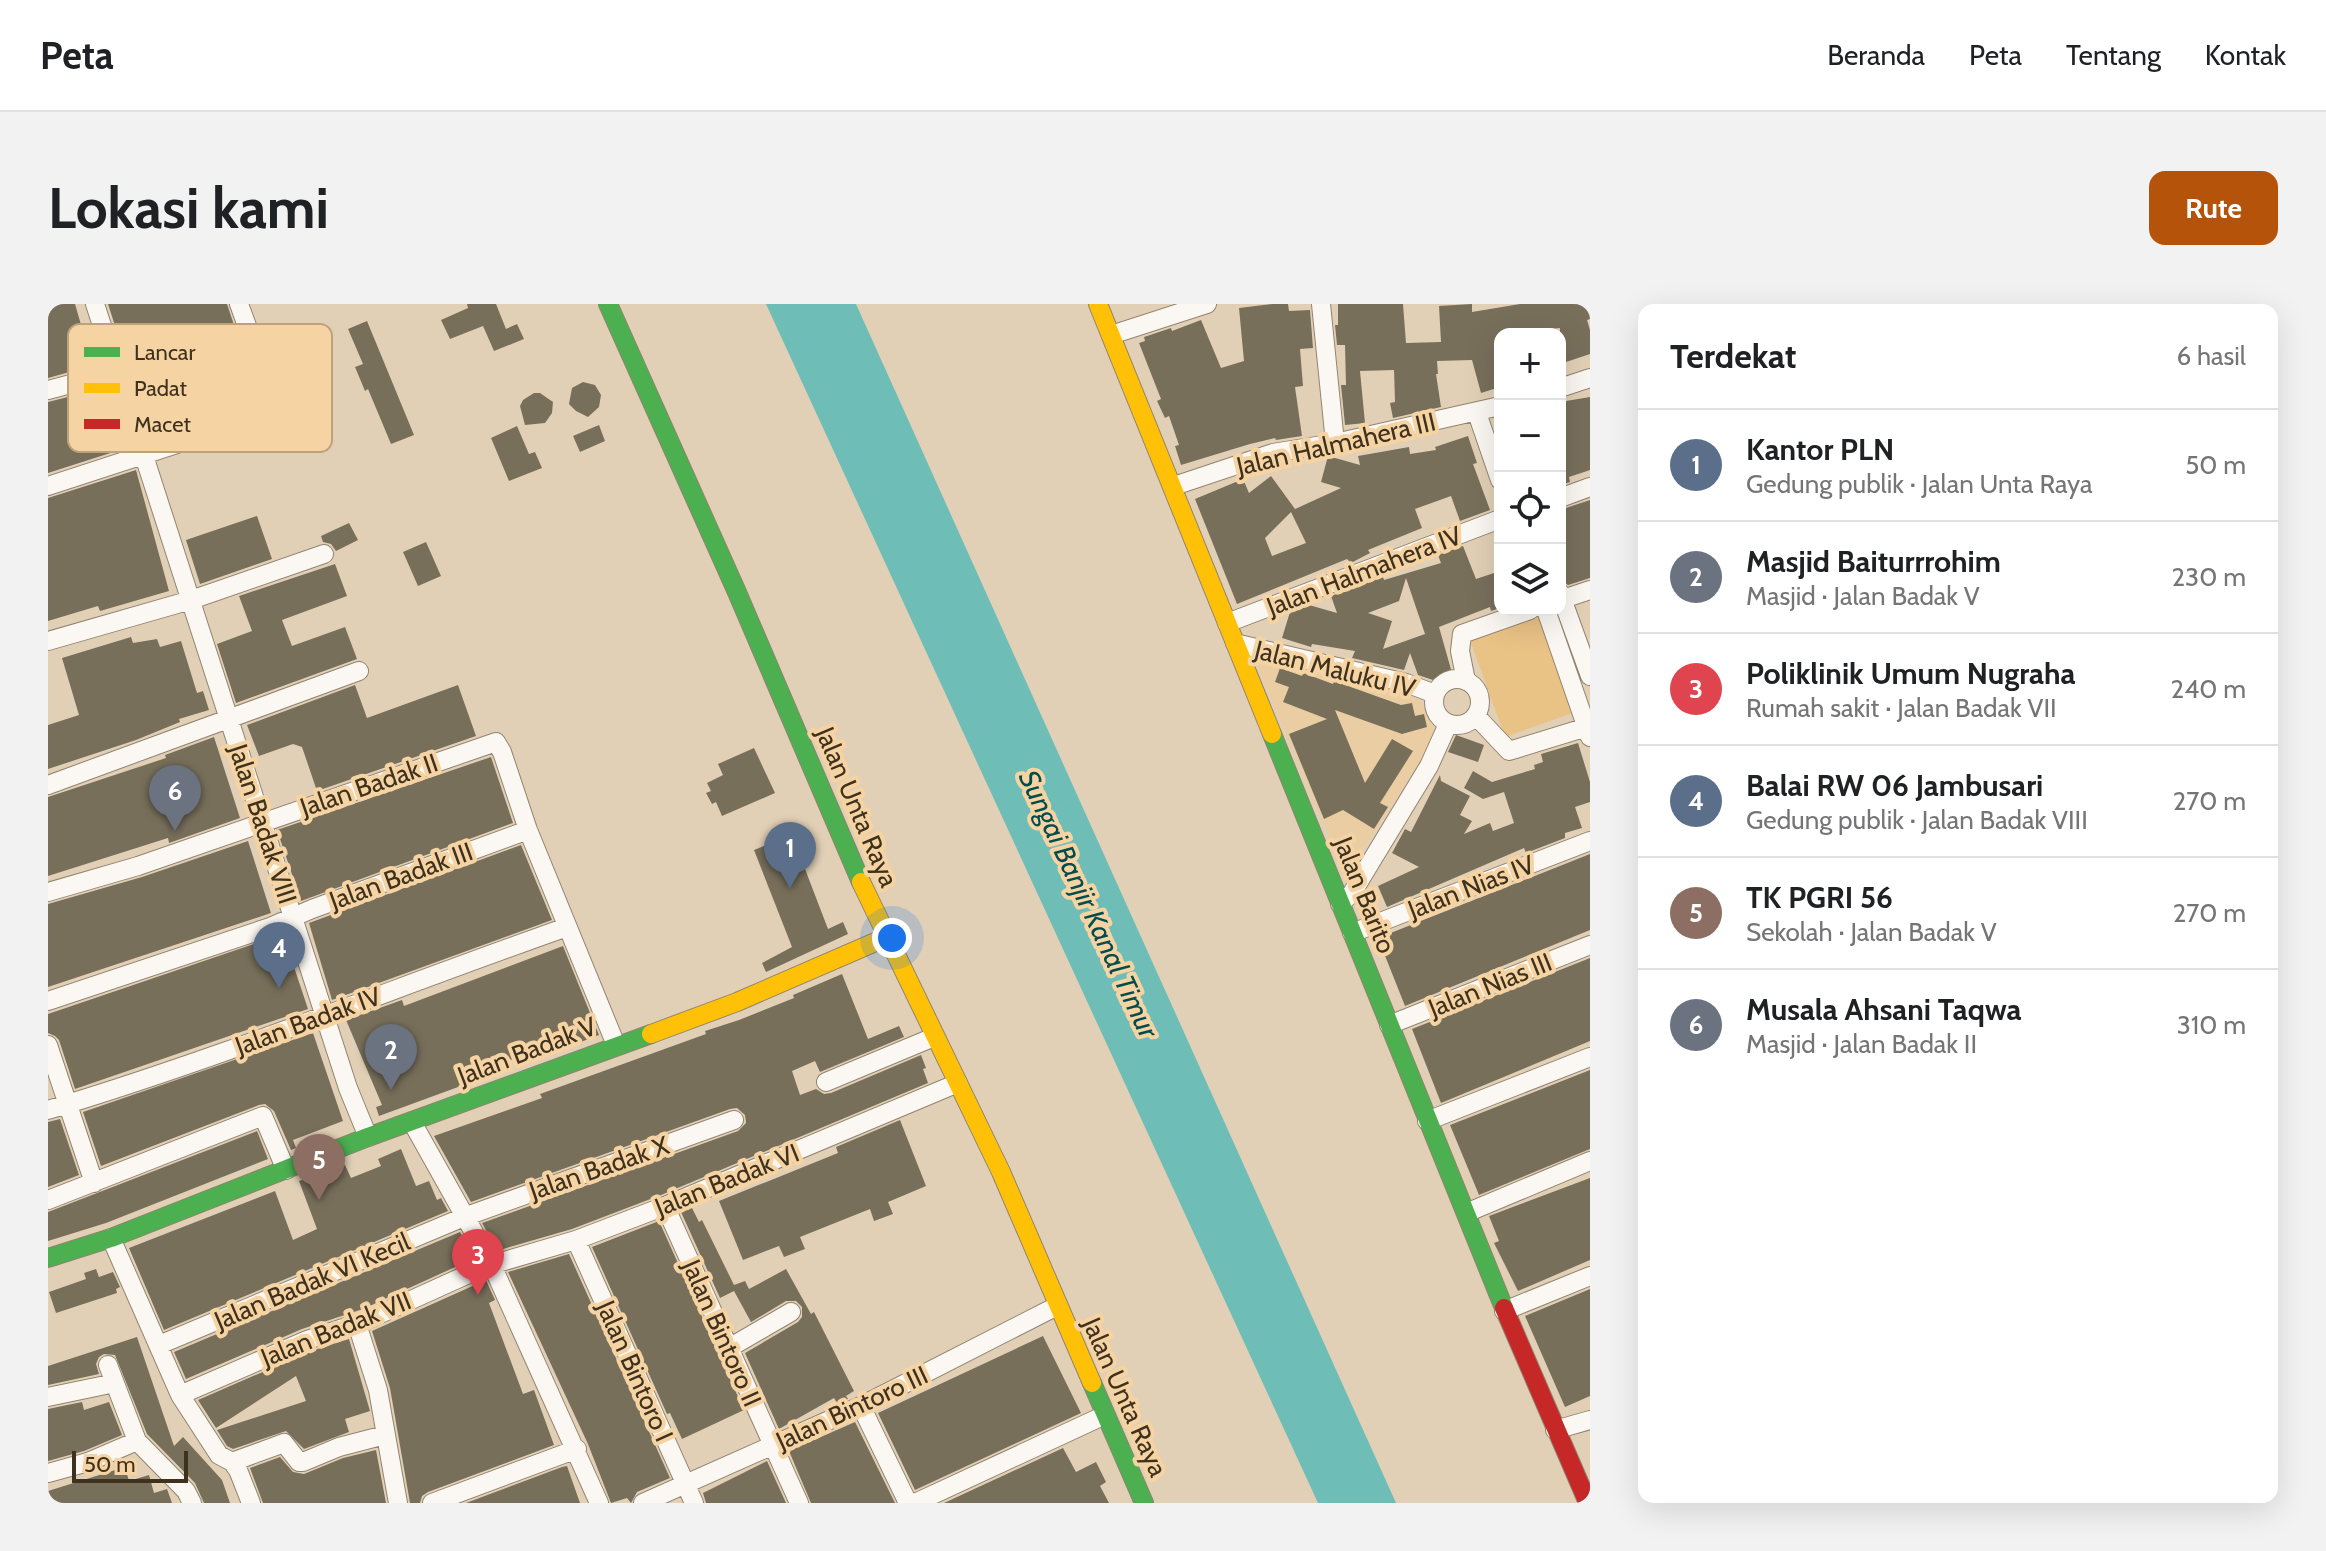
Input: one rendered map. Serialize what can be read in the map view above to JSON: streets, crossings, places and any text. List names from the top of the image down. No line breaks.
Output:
{"streets":{"street":["Jalan Halmahera III","Jalan Halmahera IV","Jalan Maluku IV","Jalan Badak II","Jalan Unta Raya","Jalan Badak VIII","Jalan Badak III","Jalan Nias IV","Jalan Barito","Jalan Nias III","Jalan Badak IV","Jalan Badak V","Jalan Badak X","Jalan Badak VI","Jalan Badak VI Kecil","Jalan Badak VII","Jalan Bintoro II","Jalan Bintoro I","Jalan Bintoro III"]},"crossings":[["Jalan Halmahera III","Jalan Barito"],["Jalan Halmahera IV","Jalan Barito"],["Jalan Maluku IV","Jalan Barito"],["Jalan Badak II","Jalan Badak VIII"],["Jalan Badak II","Jalan Badak III"],["Jalan Unta Raya","Jalan Badak V"],["Jalan Unta Raya","Jalan Badak VI"],["Jalan Unta Raya","Jalan Bintoro III"],["Jalan Badak VIII","Jalan Badak III"],["Jalan Badak VIII","Jalan Badak IV"],["Jalan Badak VIII","Jalan Badak V"],["Jalan Nias IV","Jalan Barito"],["Jalan Barito","Jalan Nias III"],["Jalan Badak X","Jalan Badak VI Kecil"],["Jalan Badak VI","Jalan Badak VII"],["Jalan Badak VI","Jalan Bintoro II"],["Jalan Badak VI","Jalan Bintoro I"],["Jalan Bintoro II","Jalan Bintoro III"],["Jalan Bintoro I","Jalan Bintoro III"]],"water":["Sungai Banjir Kanal Timur"],"legend":["Lancar","Padat","Macet"],"scale_bar":"50 m","page":{"header":"Peta","nav":["Beranda","Peta","Tentang","Kontak"],"buttons":"Rute","title":"Lokasi kami","heading":["Terdekat","6 hasil"],"map_buttons":["+","−"],"list":[{"mark":"1","name":"Kantor PLN","note":"Gedung publik · Jalan Unta Raya","value":"50 m"},{"mark":"2","name":"Masjid Baiturrrohim","note":"Masjid · Jalan Badak V","value":"230 m"},{"mark":"3","name":"Poliklinik Umum Nugraha","note":"Rumah sakit · Jalan Badak VII","value":"240 m"},{"mark":"4","name":"Balai RW 06 Jambusari","note":"Gedung publik · Jalan Badak VIII","value":"270 m"},{"mark":"5","name":"TK PGRI 56","note":"Sekolah · Jalan Badak V","value":"270 m"},{"mark":"6","name":"Musala Ahsani Taqwa","note":"Masjid · Jalan Badak II","value":"310 m"}],"pins":["6","1","4","2","5","3"],"scale":"50 m"}}
